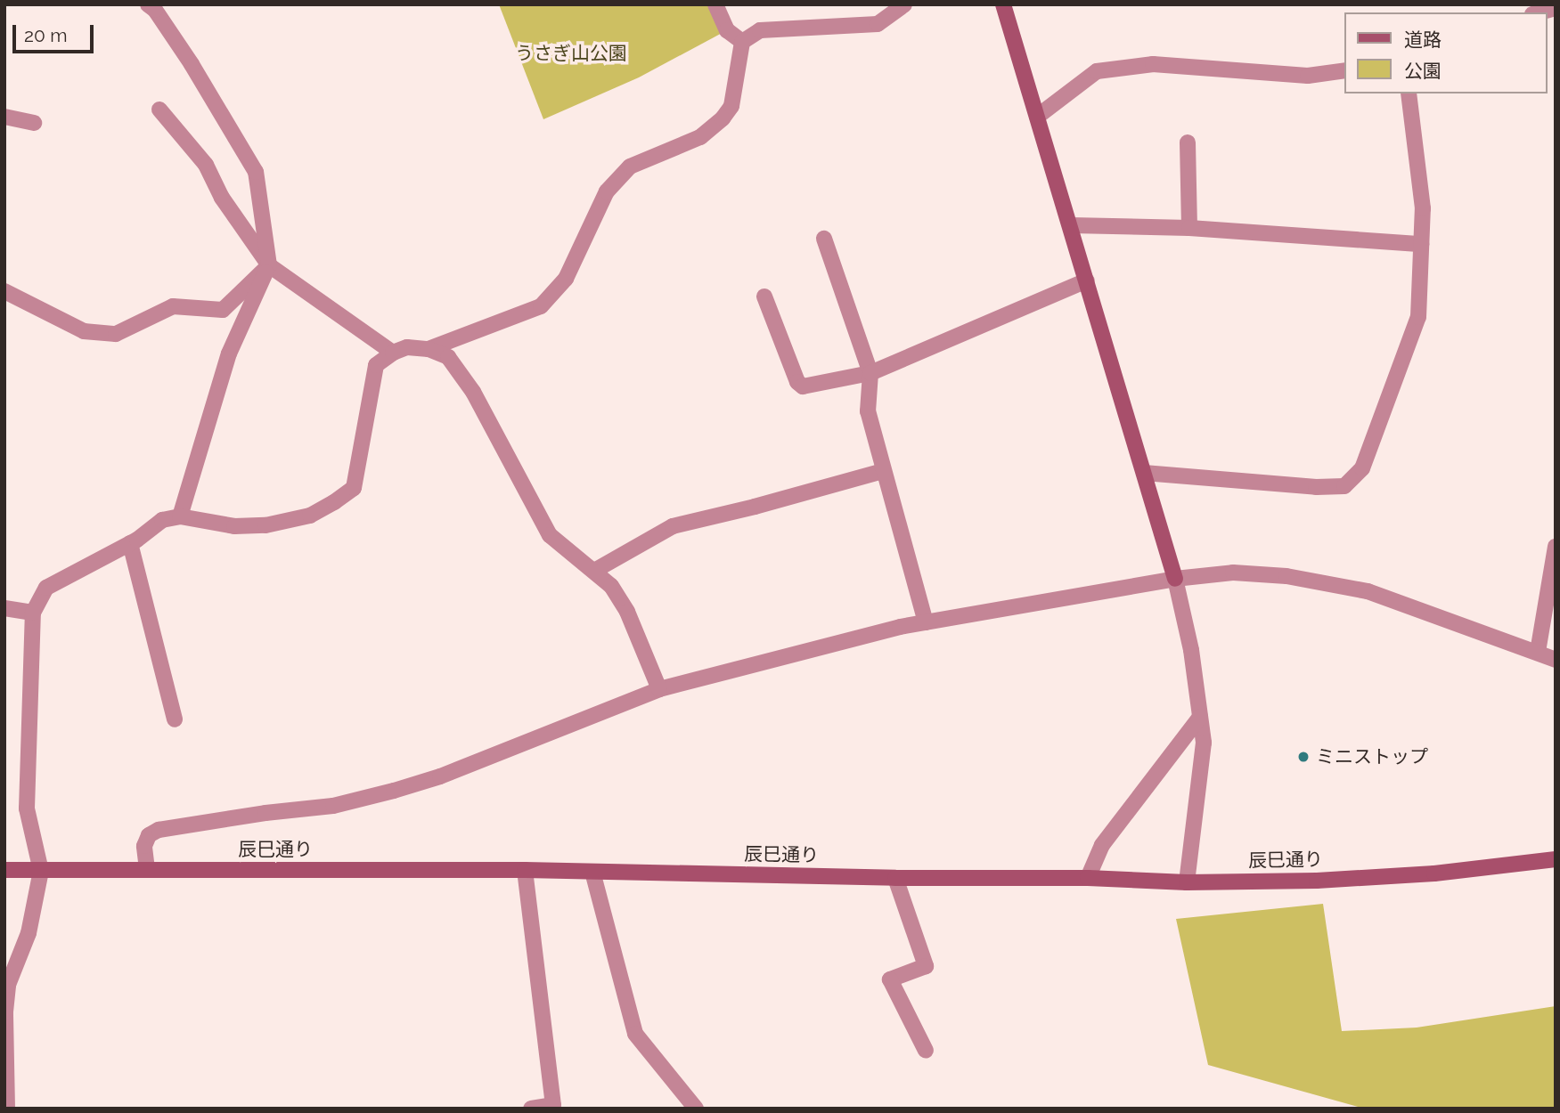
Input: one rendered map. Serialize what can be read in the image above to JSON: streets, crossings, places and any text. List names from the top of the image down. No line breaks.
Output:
{"streets":{"street":["辰巳通り"]},"parks":["うさぎ山公園"],"places":["ミニストップ"],"legend":["道路","公園"],"scale_bar":"20 m"}
